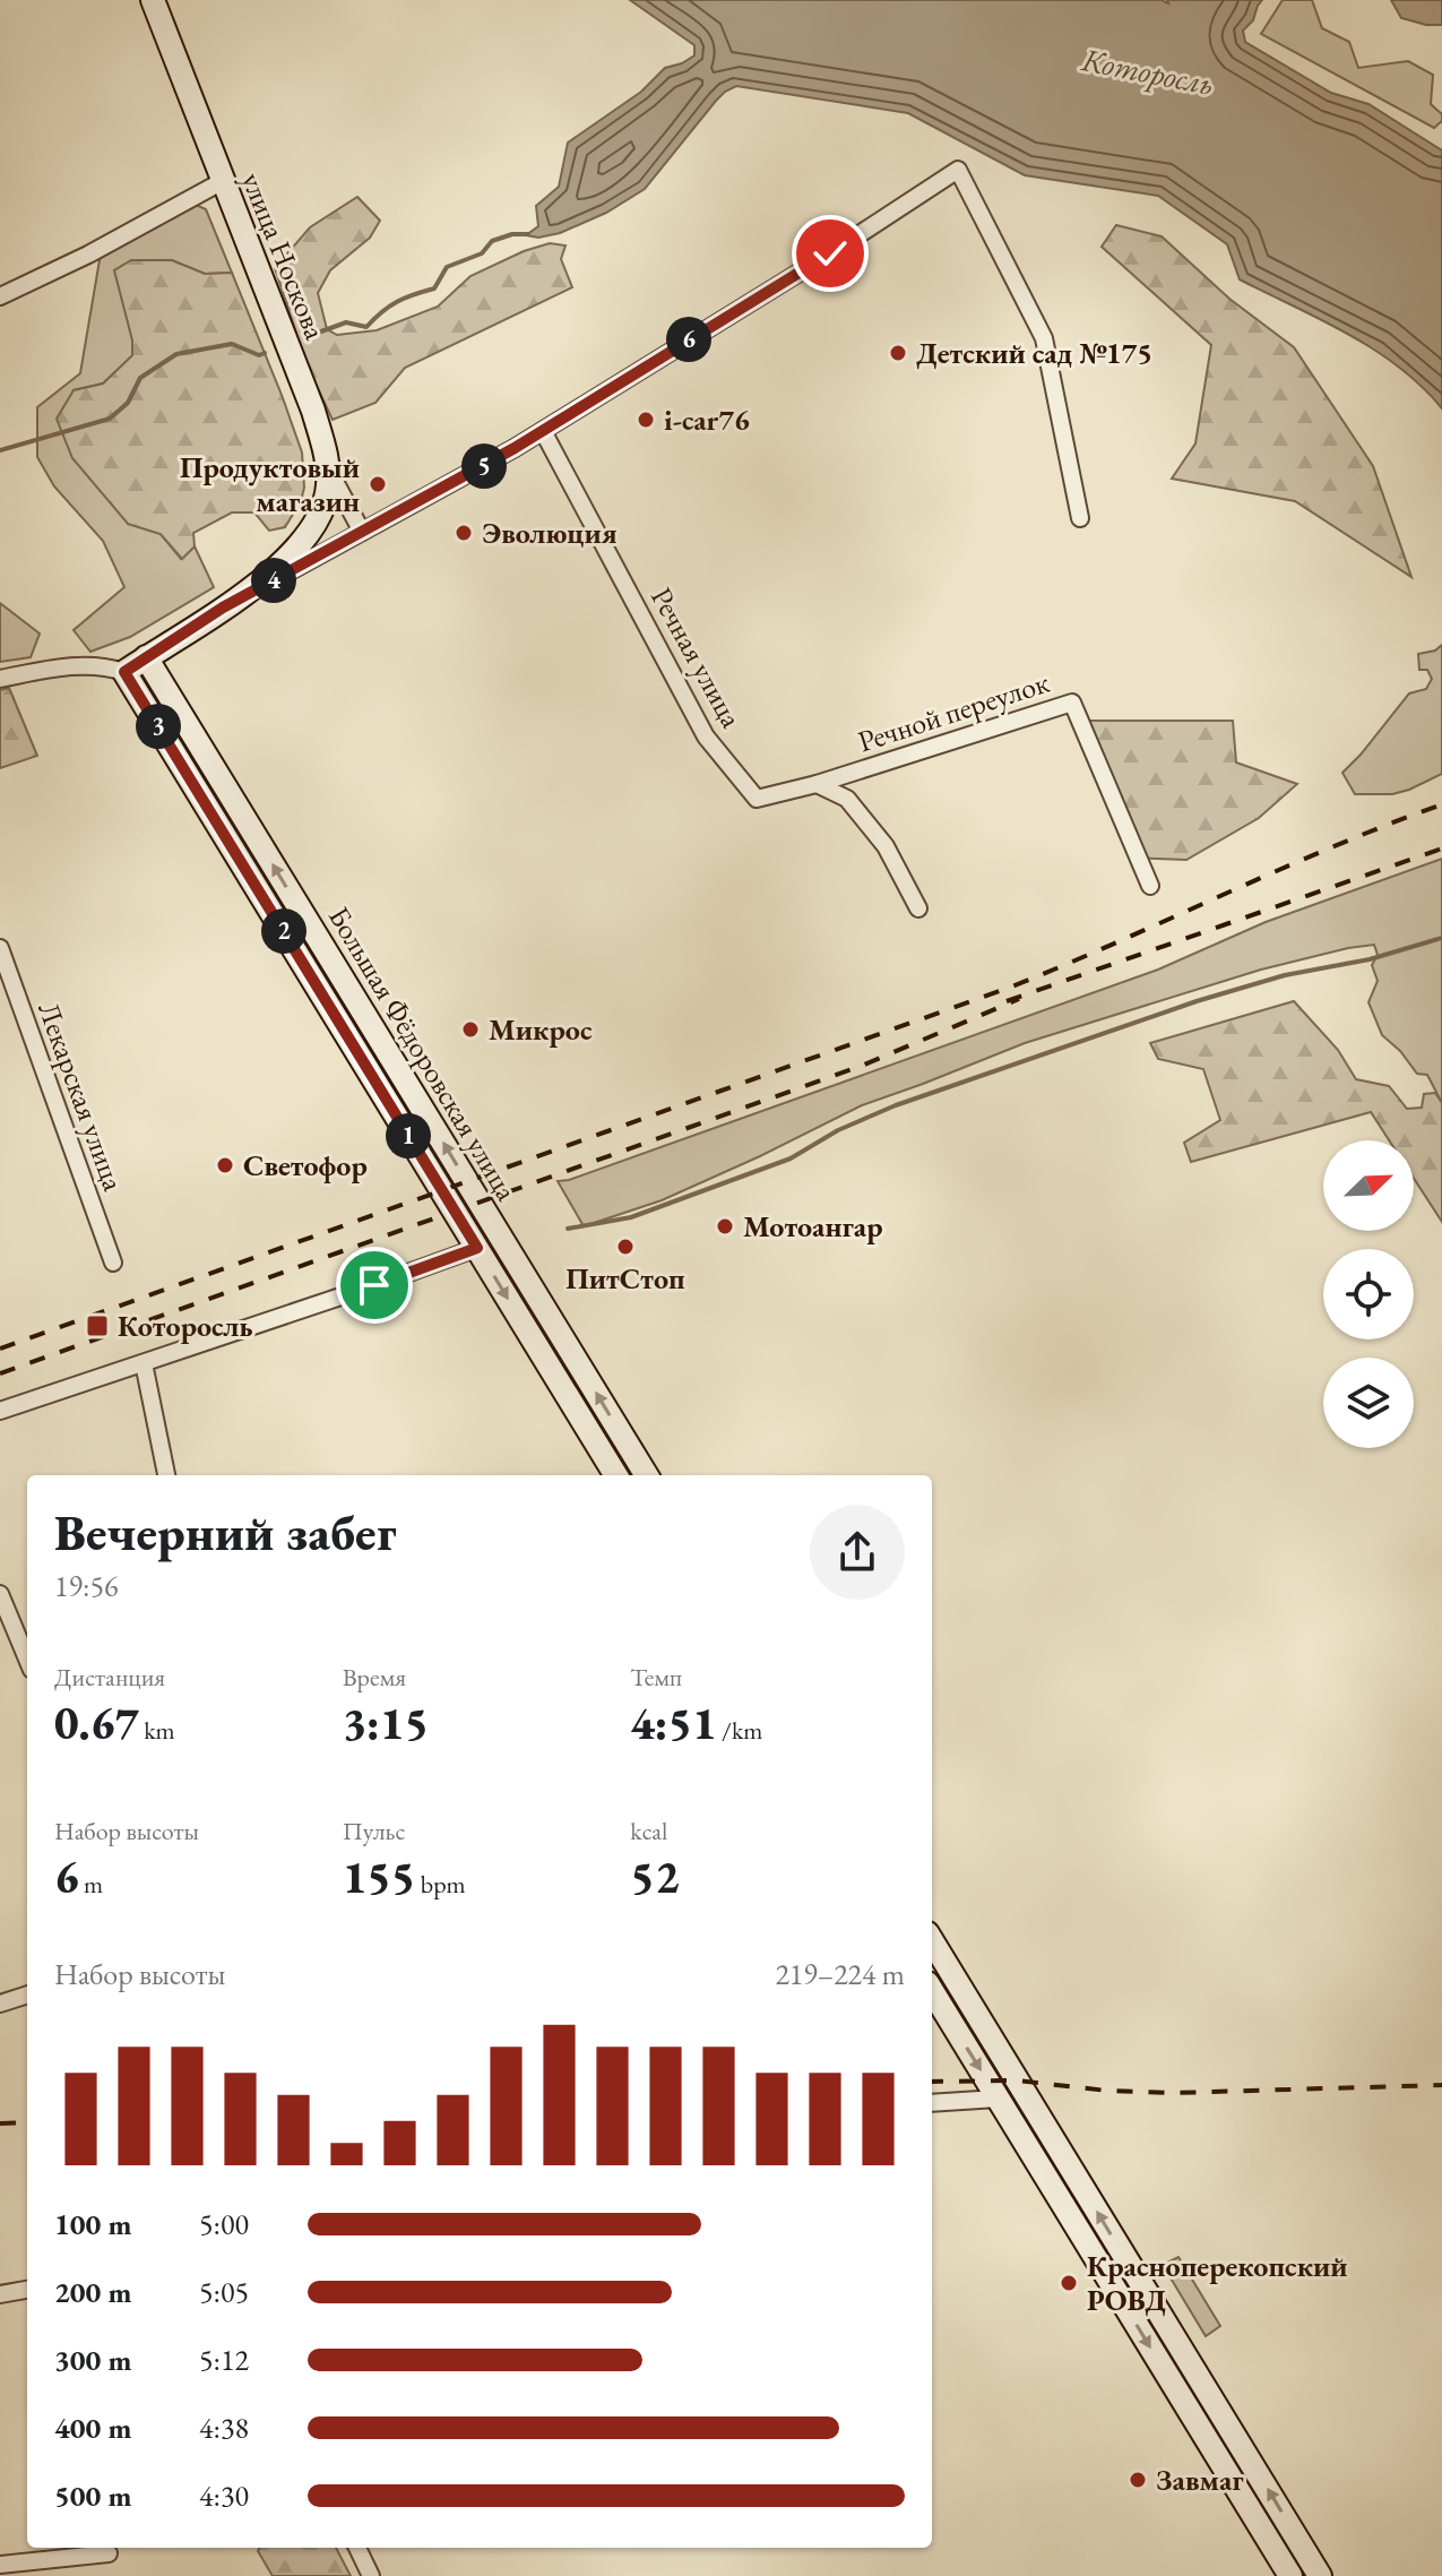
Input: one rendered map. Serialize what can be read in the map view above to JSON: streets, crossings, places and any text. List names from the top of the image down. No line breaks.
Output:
{"streets":{"main road":["улица Носкова","Большая Фёдоровская улица"],"street":["Речная улица","Речной переулок","Лекарская улица"]},"crossings":[["Речная улица","Речной переулок"]],"water":["Которосль"],"places":{"other":["Детский сад №175","i-car76","Продуктовый магазин","Эволюция","Микрос","Светофор","Мотоангар","ПитСтоп","Красноперекопский РОВД","Завмаг"],"transit":["Которосль"]},"north":"top right","page":{"pins":["6","5","4","3","2","1"],"heading":["Вечерний забег","19:56"],"stats":[["Дистанция","0.67 km"],["Время","3:15"],["Темп","4:51 /km"],["Набор высоты","6 m"],["Пульс","155 bpm"],["kcal","52"]],"chart":["Набор высоты","219–224 m"],"list":[{"name":"100 m","note":"5:00"},{"name":"200 m","note":"5:05"},{"name":"300 m","note":"5:12"},{"name":"400 m","note":"4:38"},{"name":"500 m","note":"4:30"}]}}
